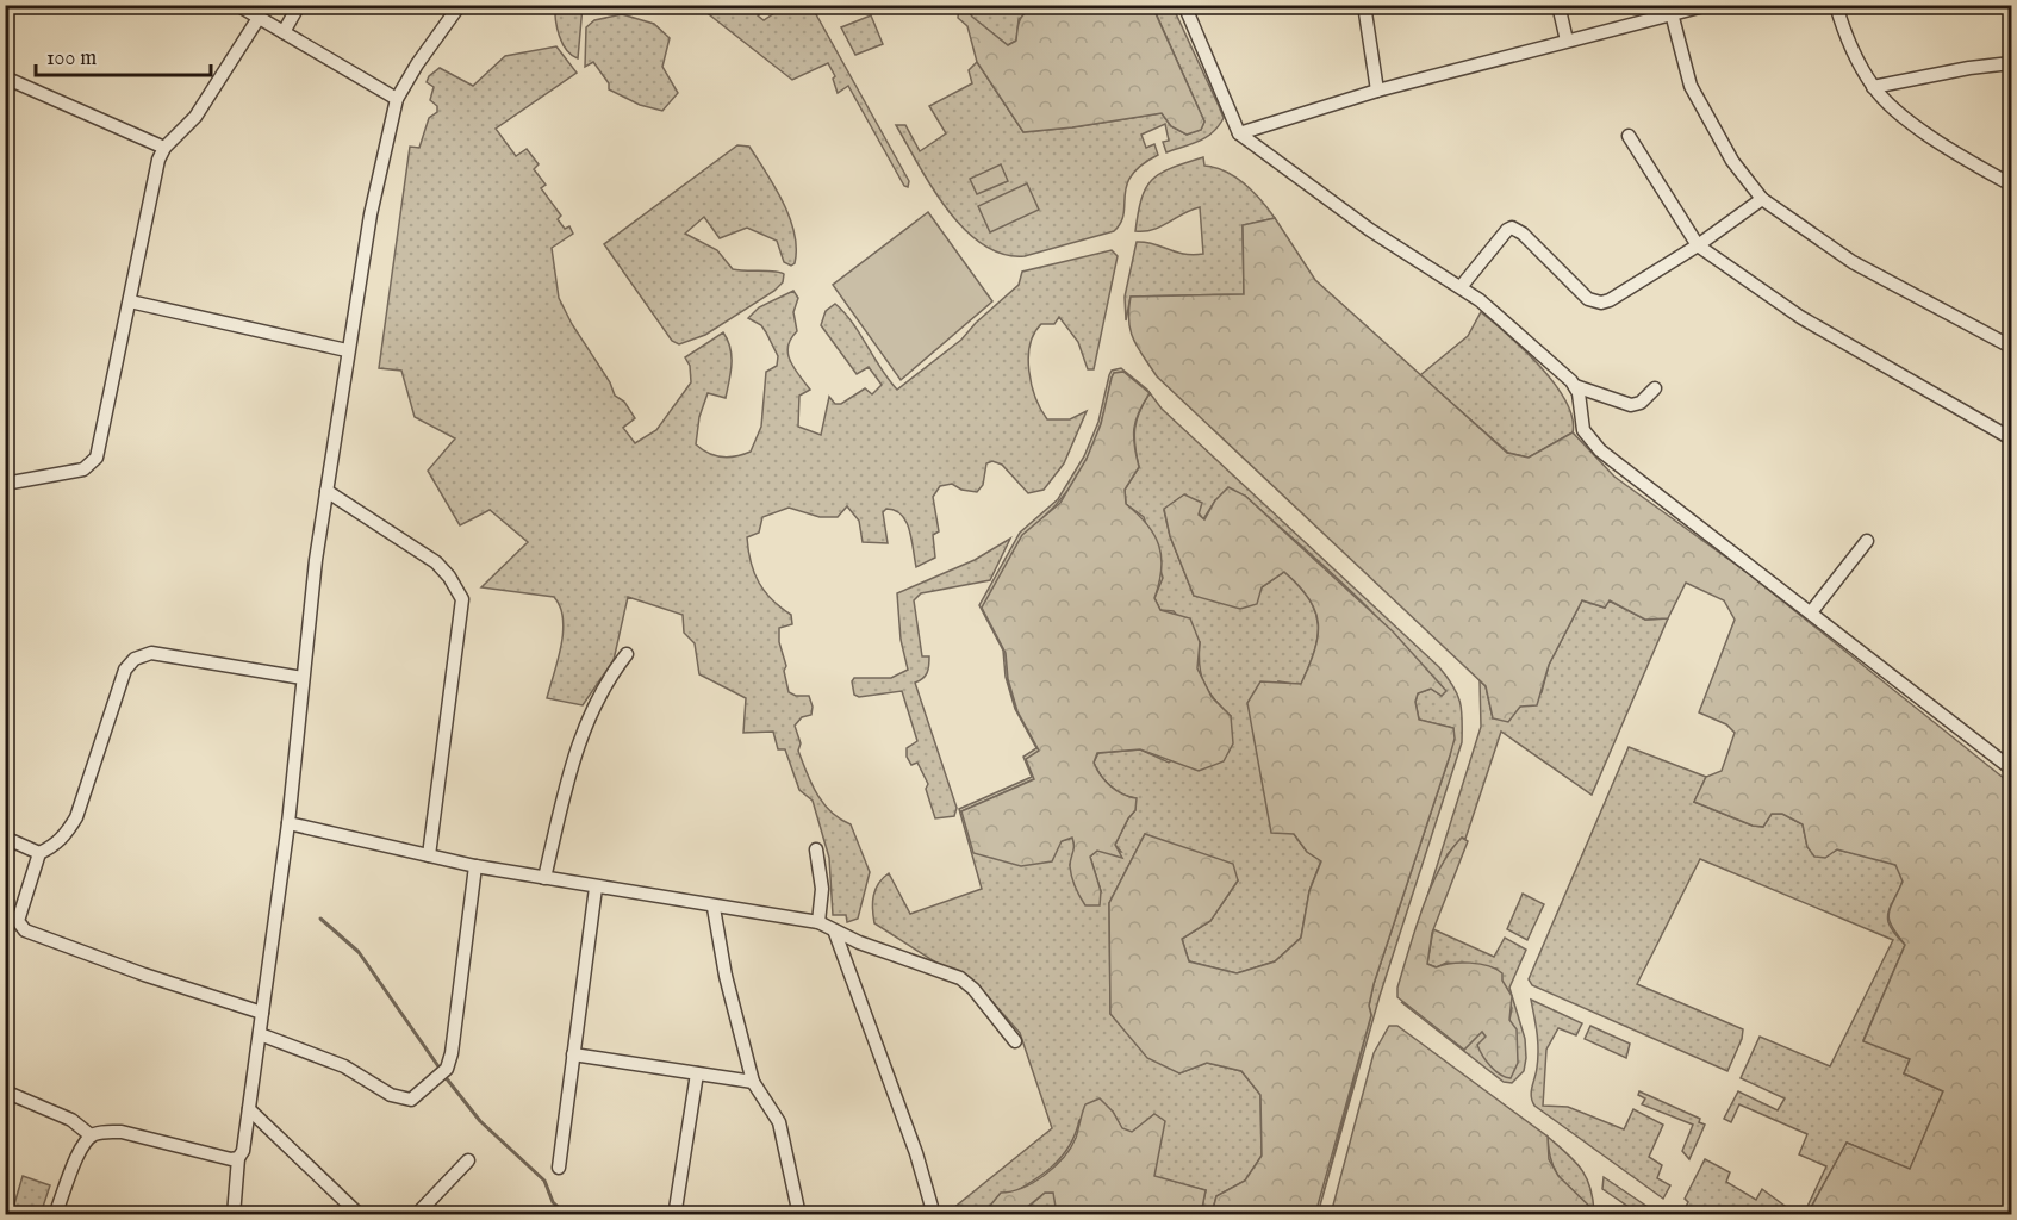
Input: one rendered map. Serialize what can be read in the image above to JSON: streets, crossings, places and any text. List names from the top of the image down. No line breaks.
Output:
{"scale_bar":"100 m"}
